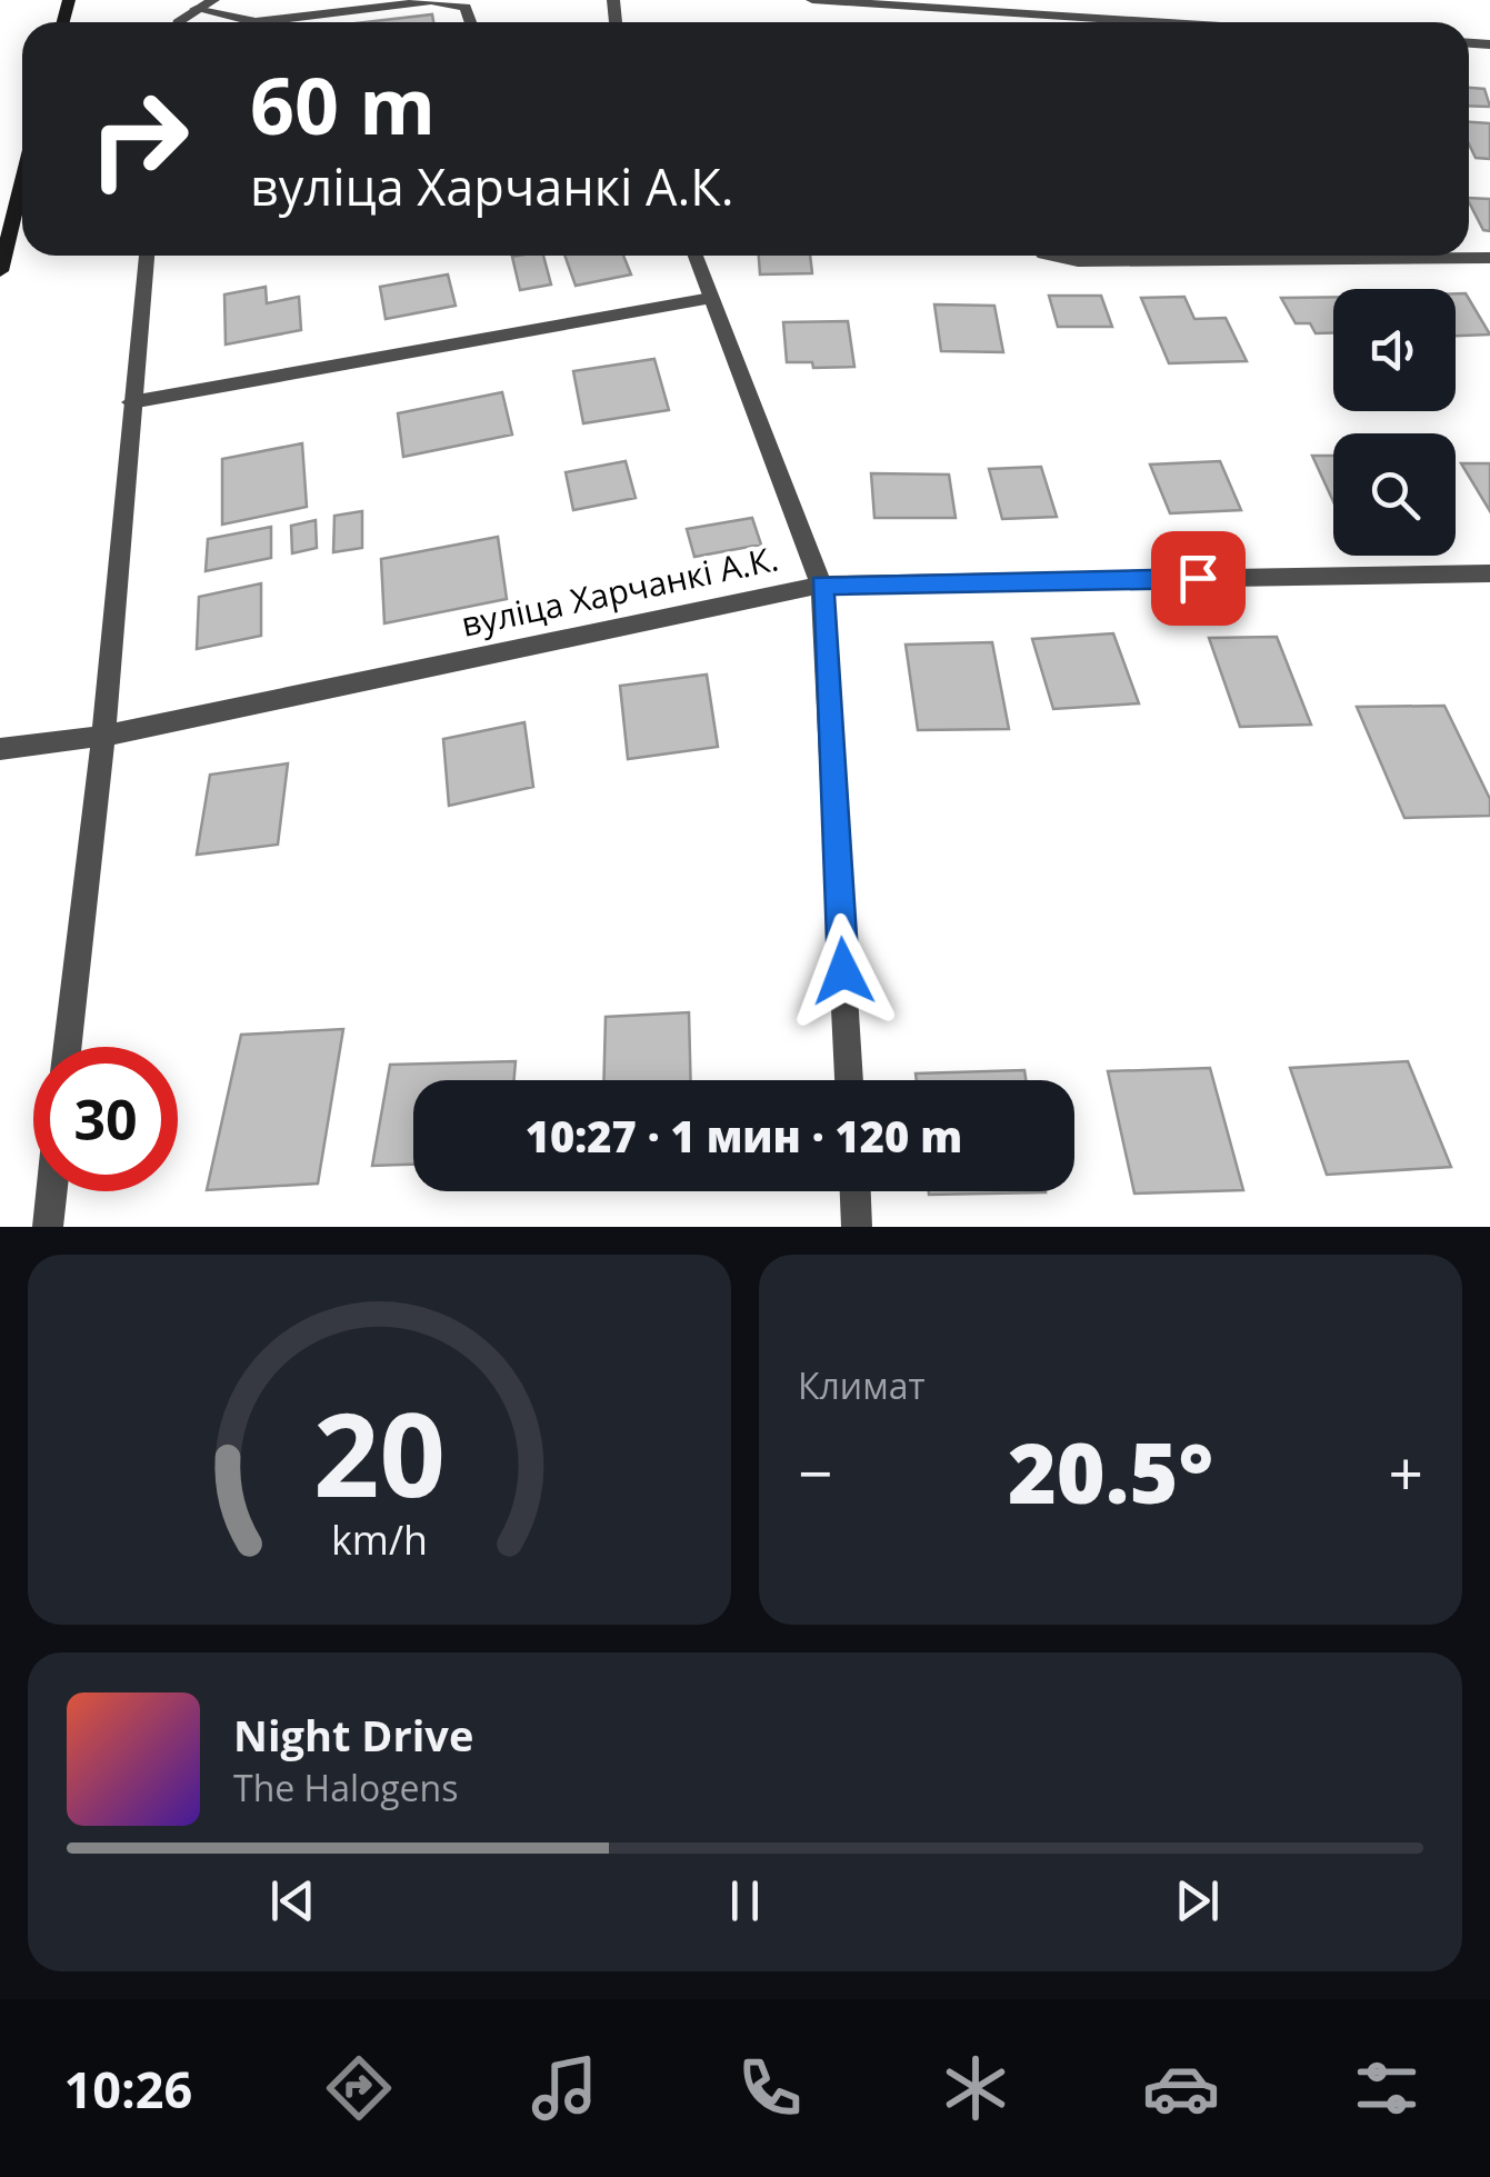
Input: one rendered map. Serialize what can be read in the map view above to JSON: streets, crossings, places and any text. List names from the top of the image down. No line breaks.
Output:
{"streets":{"street":["вуліца Харчанкі А.К."]},"page":{"turn":["60 m","вуліца Харчанкі А.К."],"limit":"30","trip":"10:27 · 1 мин · 120 m","tile":"Климат","heat":["−","20.5°","+"],"song":["Night Drive","The Halogens"],"tabs":"10:26","gauge":["20","km/h"]}}
